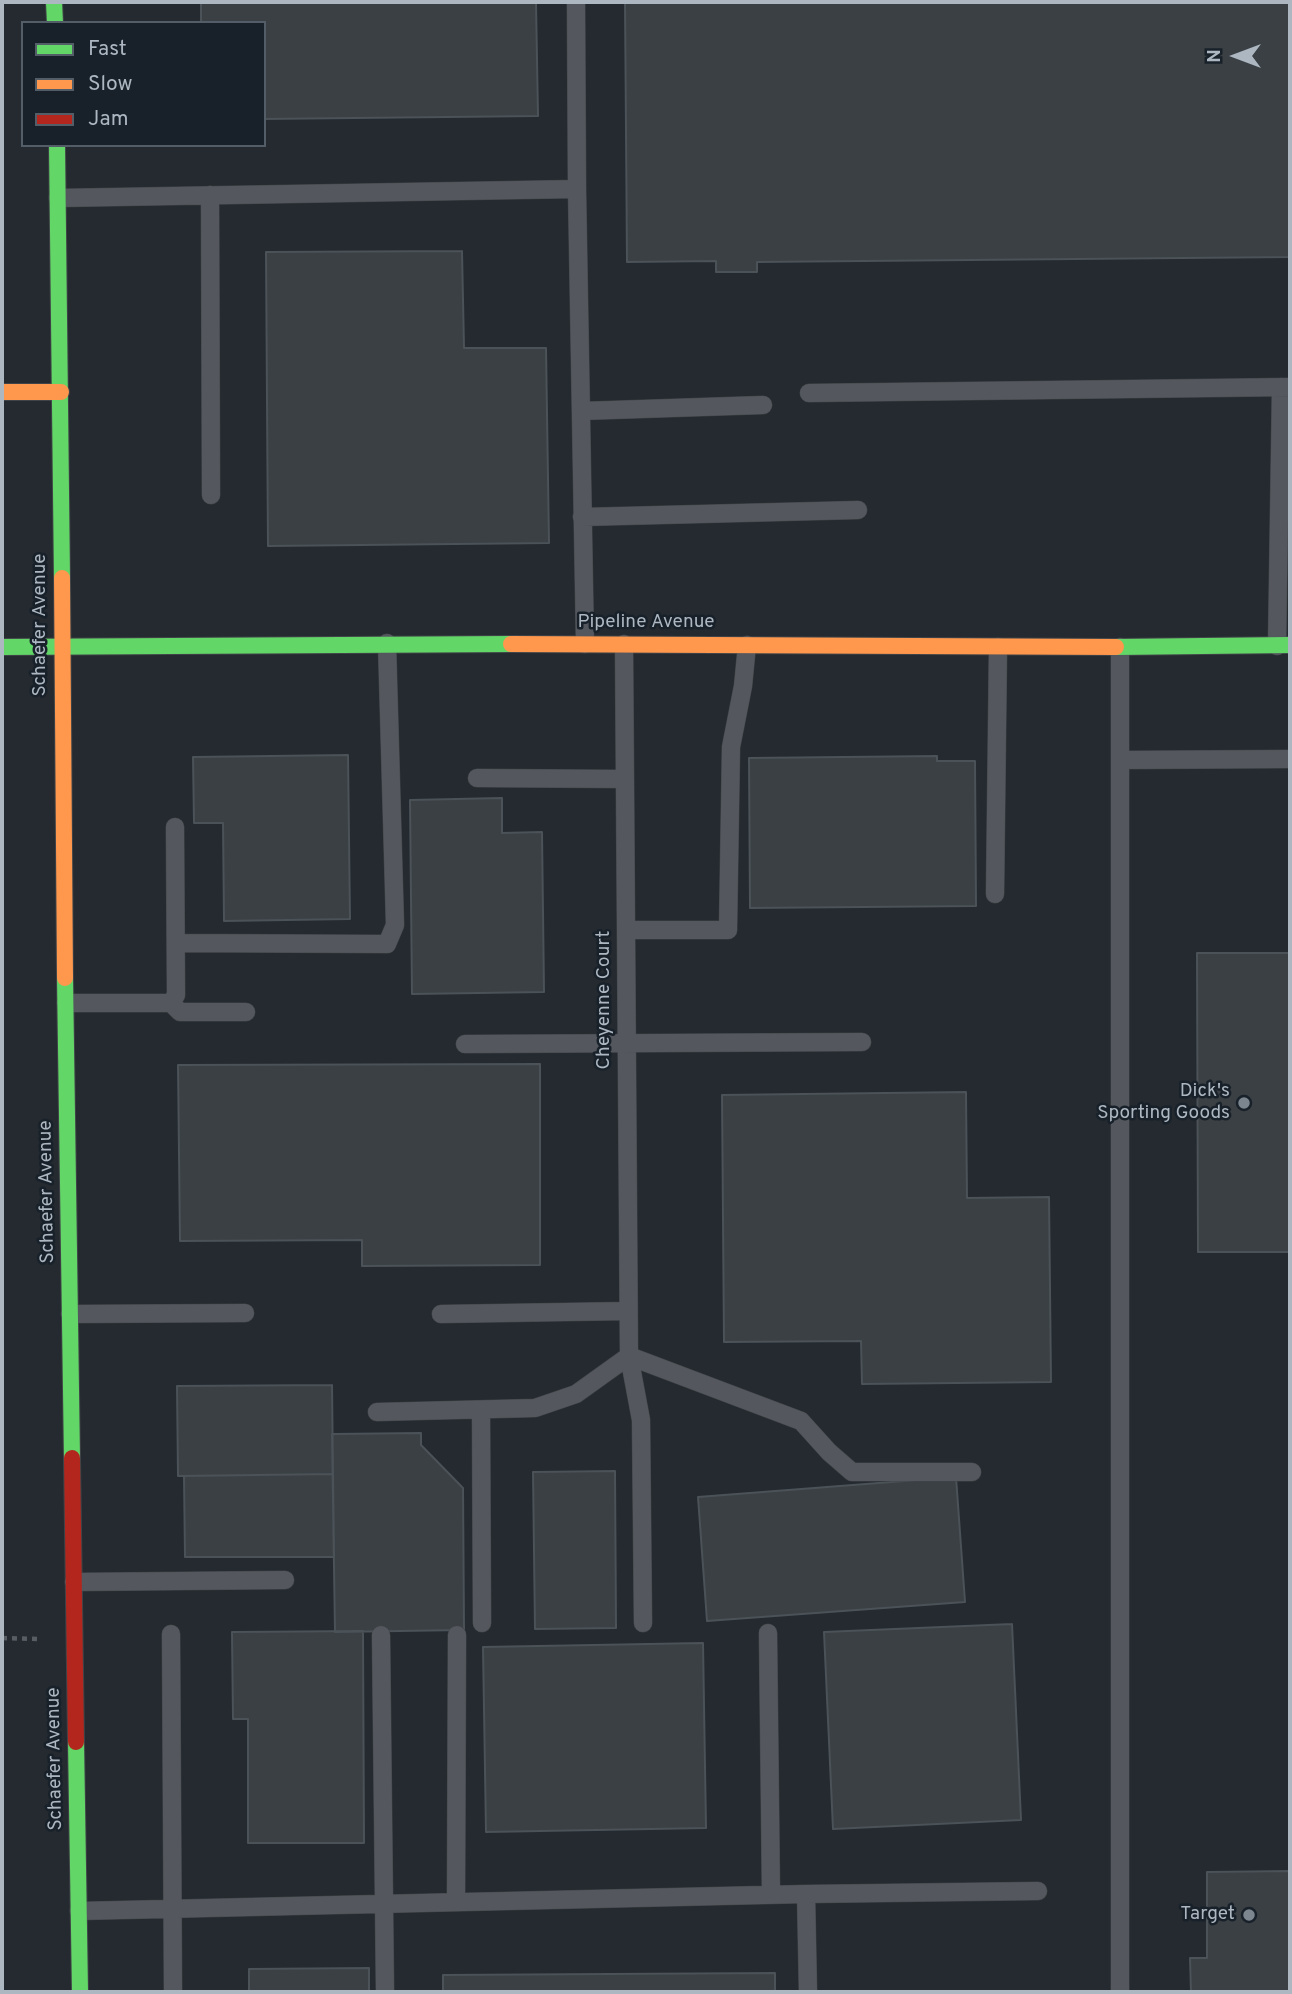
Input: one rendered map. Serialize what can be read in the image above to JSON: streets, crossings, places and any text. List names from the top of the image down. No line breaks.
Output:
{"streets":{"main road":["Pipeline Avenue","Schaefer Avenue"],"lane":["Cheyenne Court"]},"crossings":[["Pipeline Avenue","Schaefer Avenue"],["Pipeline Avenue","Cheyenne Court"]],"places":["Dick's Sporting Goods","Target"],"legend":["Fast","Slow","Jam"],"north":"left"}
